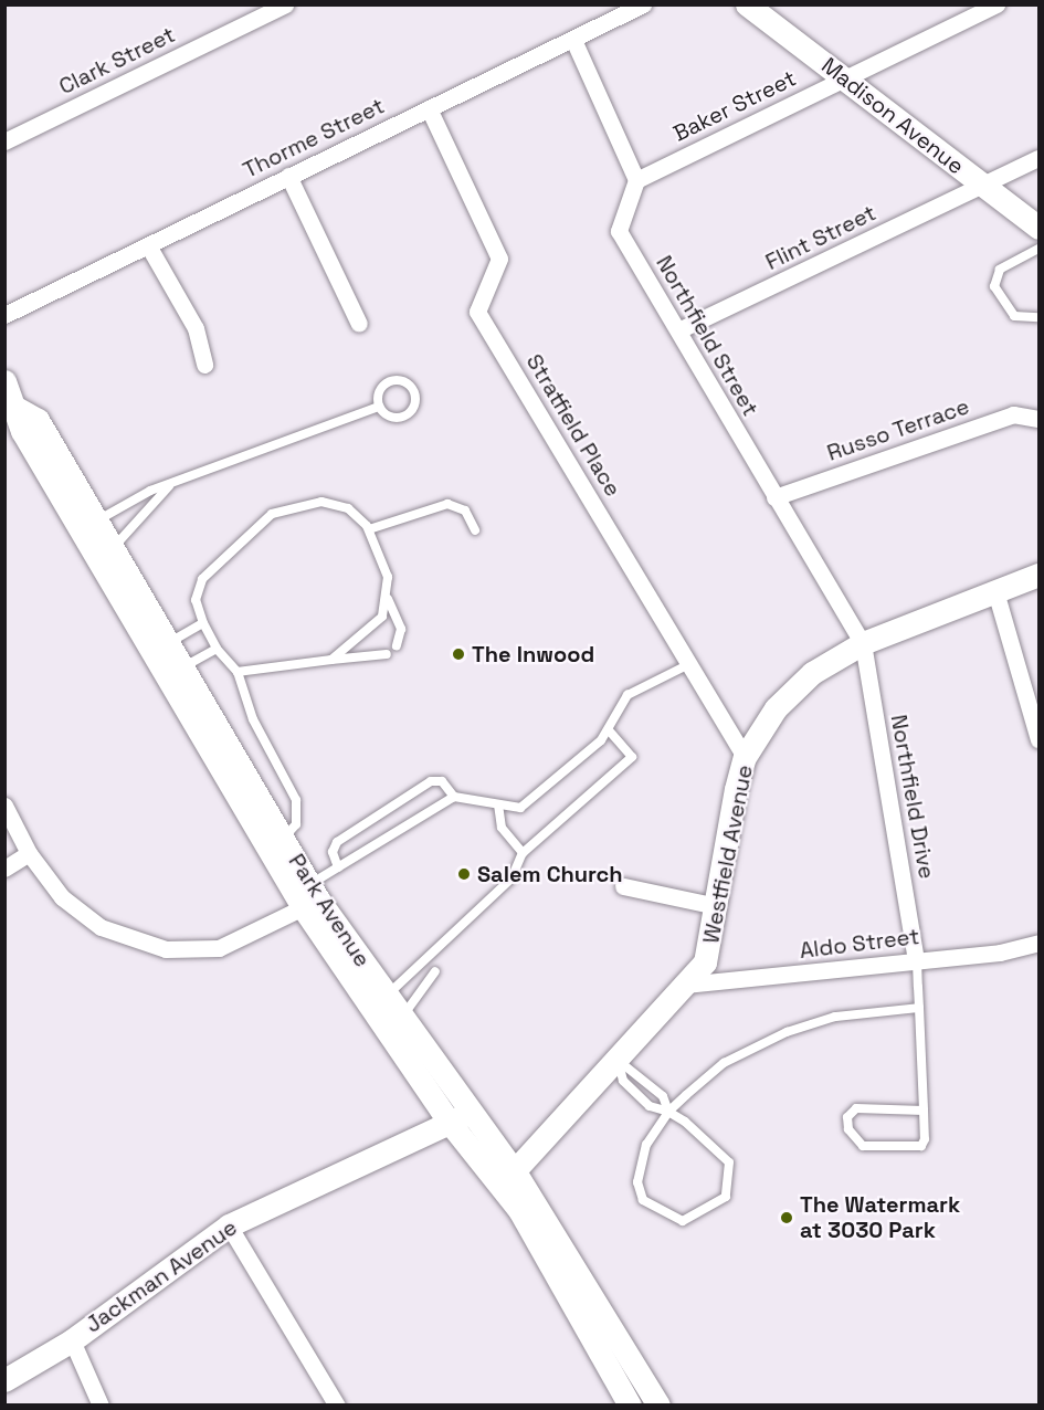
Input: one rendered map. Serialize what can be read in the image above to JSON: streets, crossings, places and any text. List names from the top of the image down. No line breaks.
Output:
{"streets":{"main road":["Madison Avenue","Westfield Avenue","Park Avenue","Jackman Avenue"],"street":["Clark Street","Baker Street","Thorme Street","Flint Street","Northfield Street","Stratfield Place","Russo Terrace","Northfield Drive","Aldo Street"]},"crossings":[["Baker Street","Madison Avenue"],["Baker Street","Northfield Street"],["Madison Avenue","Flint Street"],["Thorme Street","Stratfield Place"],["Flint Street","Northfield Street"],["Northfield Street","Russo Terrace"],["Northfield Street","Northfield Drive"],["Northfield Street","Westfield Avenue"],["Stratfield Place","Westfield Avenue"],["Northfield Drive","Westfield Avenue"],["Northfield Drive","Aldo Street"],["Westfield Avenue","Park Avenue"],["Westfield Avenue","Aldo Street"],["Park Avenue","Jackman Avenue"]],"places":["The Inwood","Salem Church","The Watermark at 3030 Park"]}
